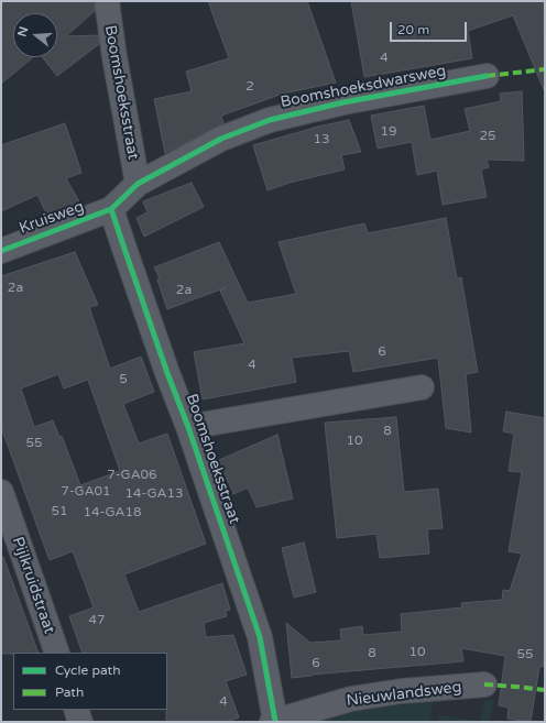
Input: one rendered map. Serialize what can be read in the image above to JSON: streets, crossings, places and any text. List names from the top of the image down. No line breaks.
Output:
{"streets":{"street":["Boomshoeksdwarsweg","Boomshoeksstraat","Kruisweg","Pijlkruidstraat","Nieuwlandsweg"]},"crossings":[["Boomshoeksdwarsweg","Boomshoeksstraat"],["Boomshoeksdwarsweg","Kruisweg"],["Boomshoeksstraat","Kruisweg"],["Boomshoeksstraat","Nieuwlandsweg"]],"house_numbers":["4","2","19","25","13","2a","2a","6","4","5","8","10","55","7-GA06","7-GA01","14-GA13","51","14-GA18","47","10","8","55","6","4"],"legend":["Cycle path","Path"],"scale_bar":"20 m","north":"left"}
